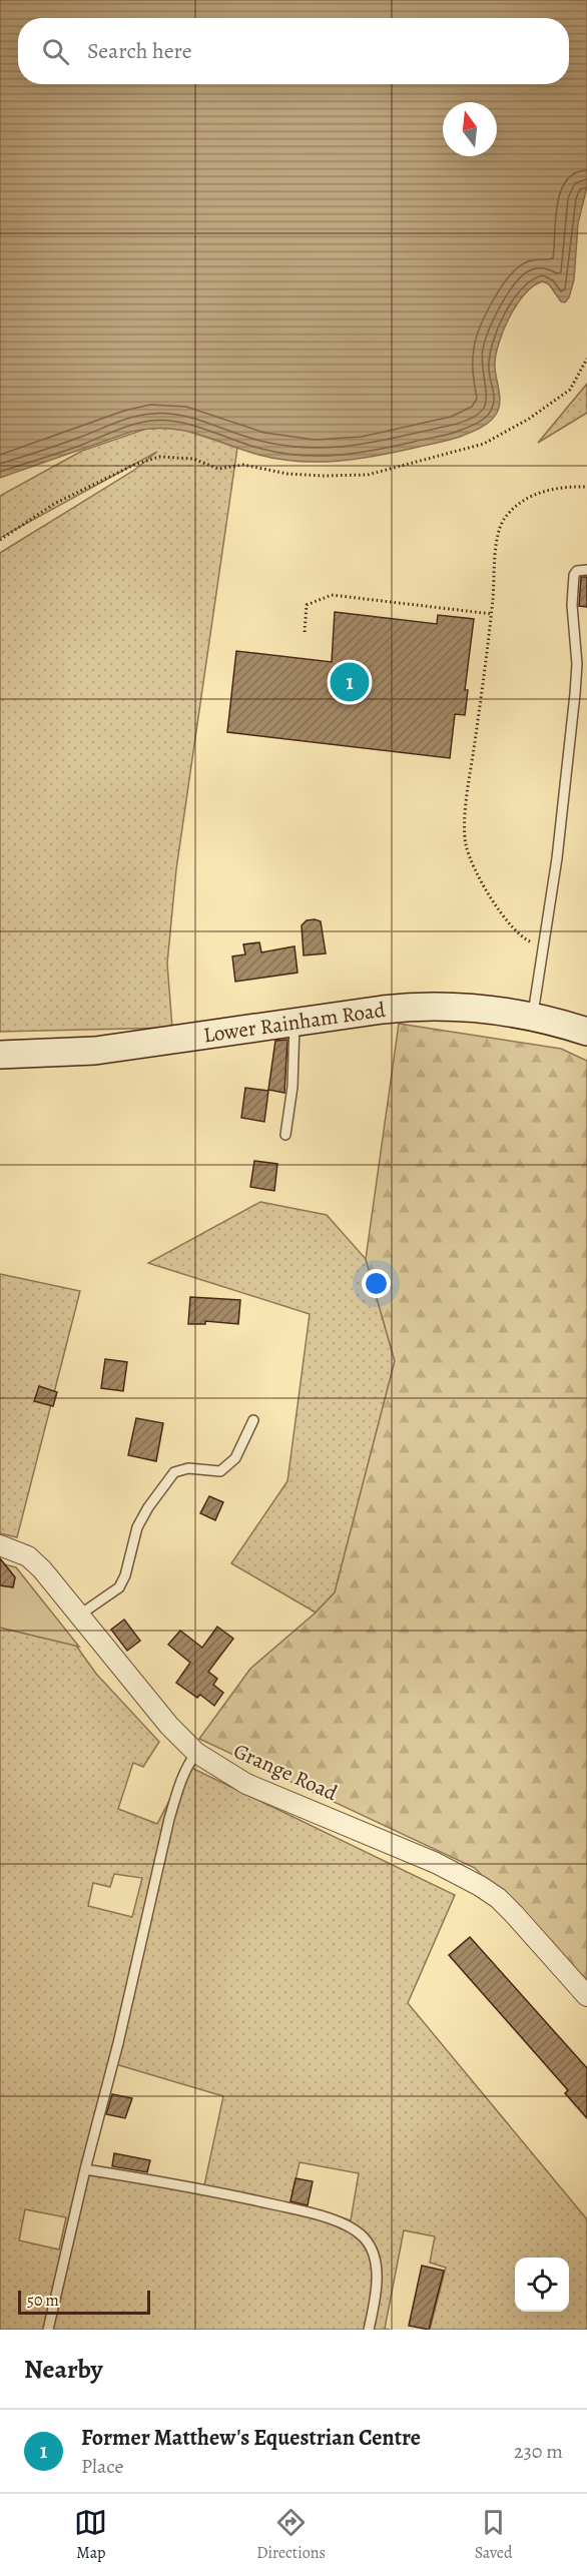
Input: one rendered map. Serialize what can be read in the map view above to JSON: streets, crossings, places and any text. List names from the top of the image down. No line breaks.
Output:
{"streets":{"main road":["Lower Rainham Road"],"street":["Grange Road"]},"scale_bar":"50 m","north":"top","page":{"search":"Search here","pins":"1","scale":"50 m","heading":"Nearby","list":[{"mark":"1","name":"Former Matthew's Equestrian Centre","note":"Place","value":"230 m"}],"nav":["Map","Directions","Saved"]}}
